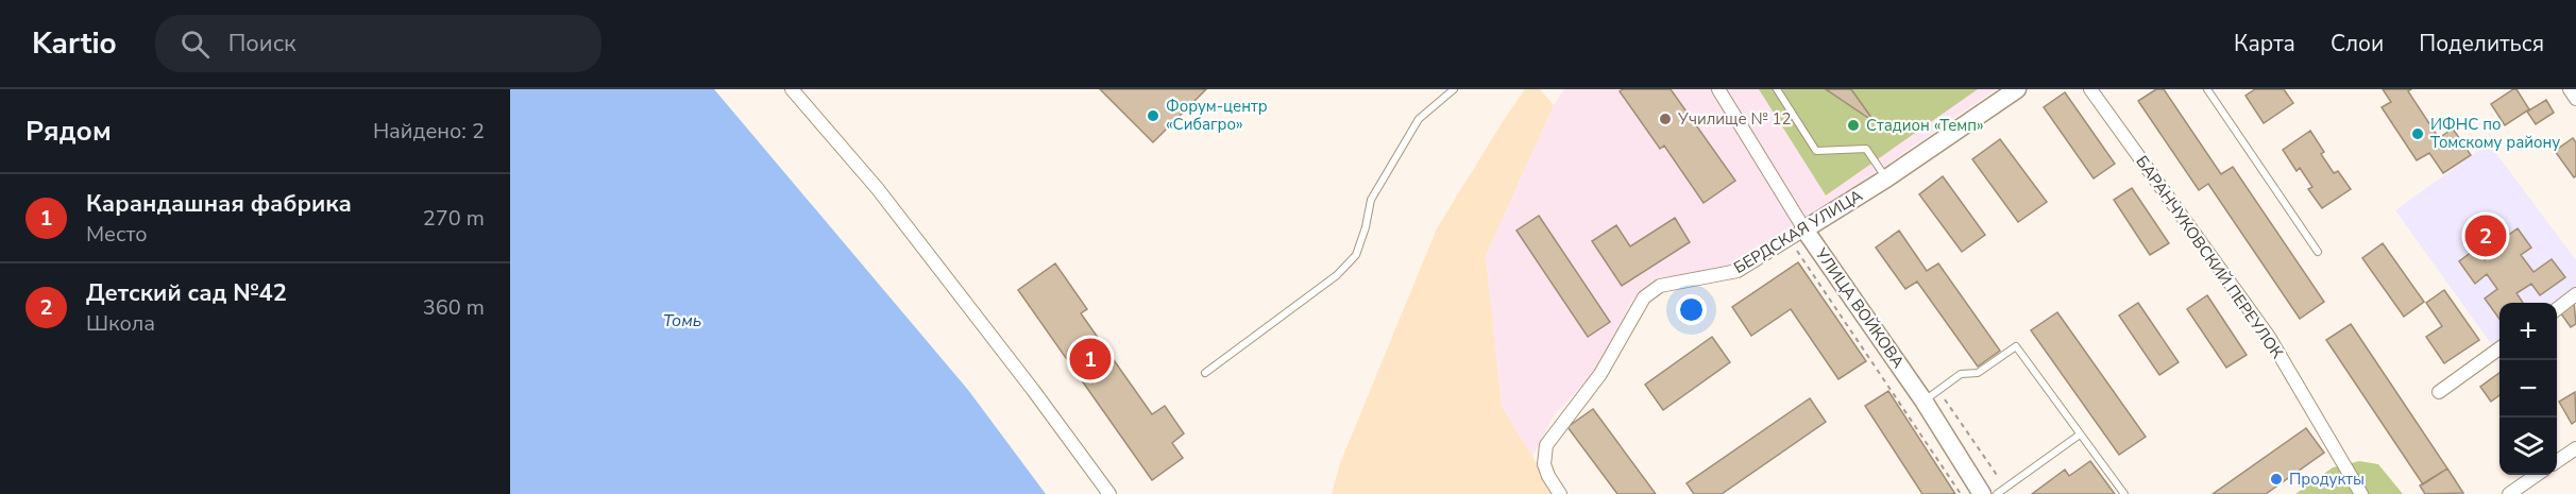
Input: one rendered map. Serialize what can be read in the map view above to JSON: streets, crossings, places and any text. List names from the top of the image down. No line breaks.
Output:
{"streets":{"street":["БЕРДСКАЯ УЛИЦА","БАРАНЧУКОВСКИЙ ПЕРЕУЛОК","УЛИЦА ВОЙКОВА"]},"crossings":[["БЕРДСКАЯ УЛИЦА","УЛИЦА ВОЙКОВА"]],"water":["Томь"],"places":["Форум-центр «Сибагро»","Училище № 12","Стадион «Темп»","ИФНС по Томскому району","Продукты"],"page":{"header":"Kartio","search":"Поиск","nav":["Карта","Слои","Поделиться"],"heading":["Рядом","Найдено: 2"],"list":[{"mark":"1","name":"Карандашная фабрика","note":"Место","value":"270 m"},{"mark":"2","name":"Детский сад №42","note":"Школа","value":"360 m"}],"pins":["2","1"],"map_buttons":["+","−"]}}
